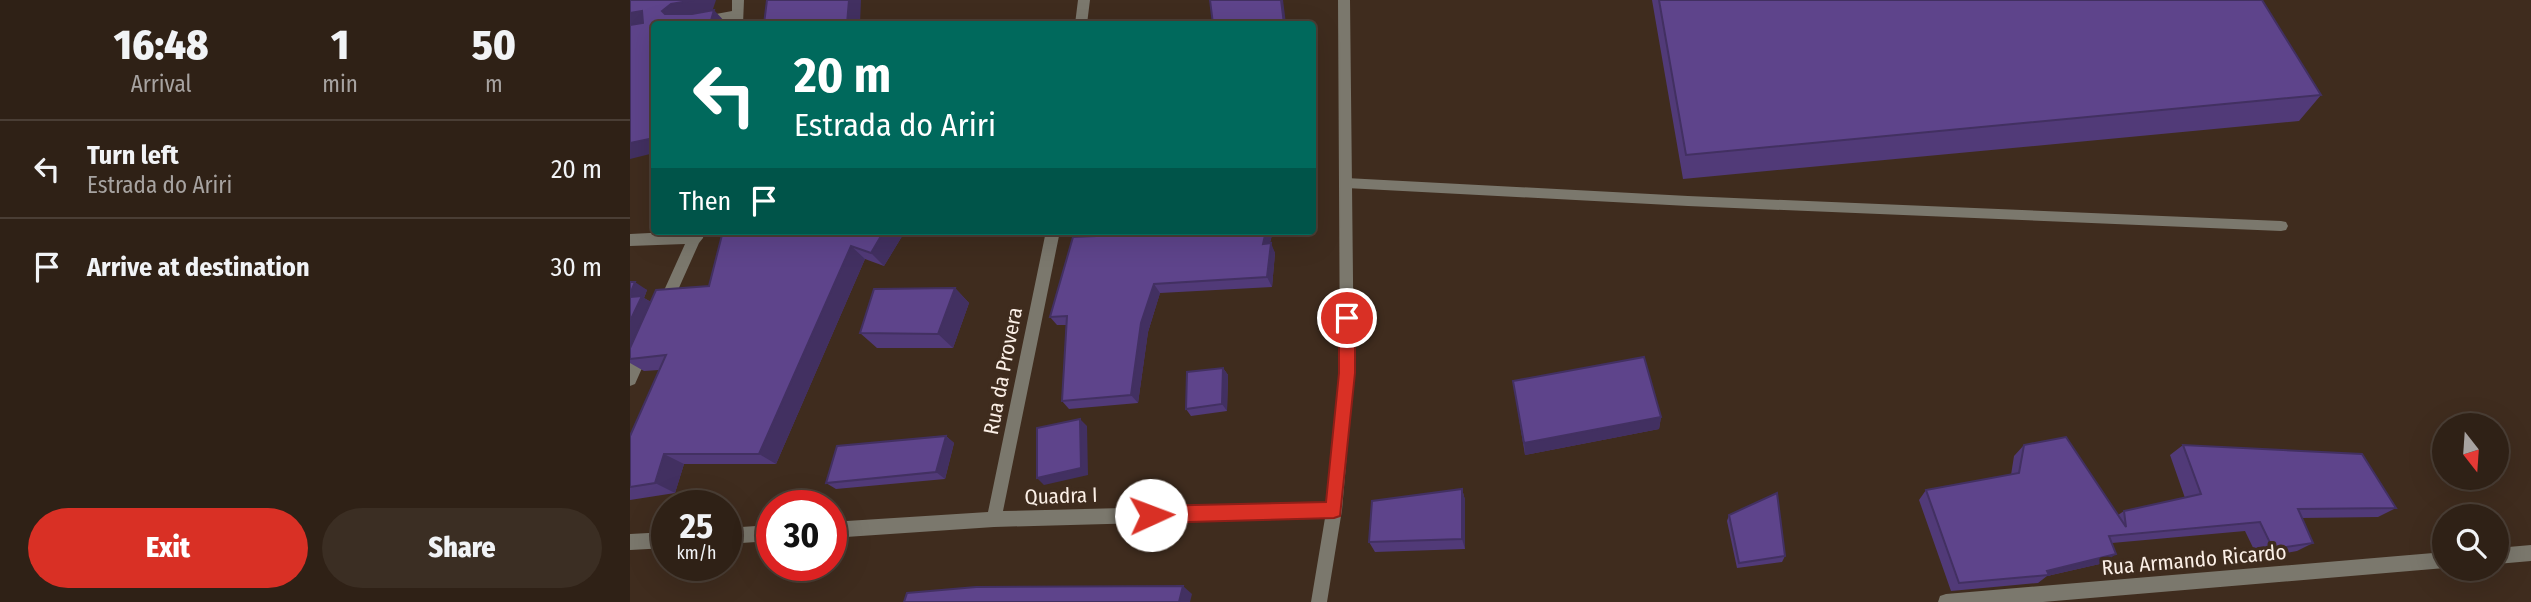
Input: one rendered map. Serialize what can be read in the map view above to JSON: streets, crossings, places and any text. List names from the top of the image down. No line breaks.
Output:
{"streets":{"street":["Rua da Provera","Quadra I","Rua Armando Ricardo"]},"crossings":[["Rua da Provera","Quadra I"]],"north":"bottom","page":{"eta":["16:48","Arrival","1","min","50","m"],"turn":["20 m","Estrada do Ariri"],"list":[{"name":"Turn left","note":"Estrada do Ariri","value":"20 m"},{"name":"Arrive at destination","value":"30 m"}],"then":"Then","speed":"25 km/h","limit":"30","buttons":["Exit","Share"]}}
